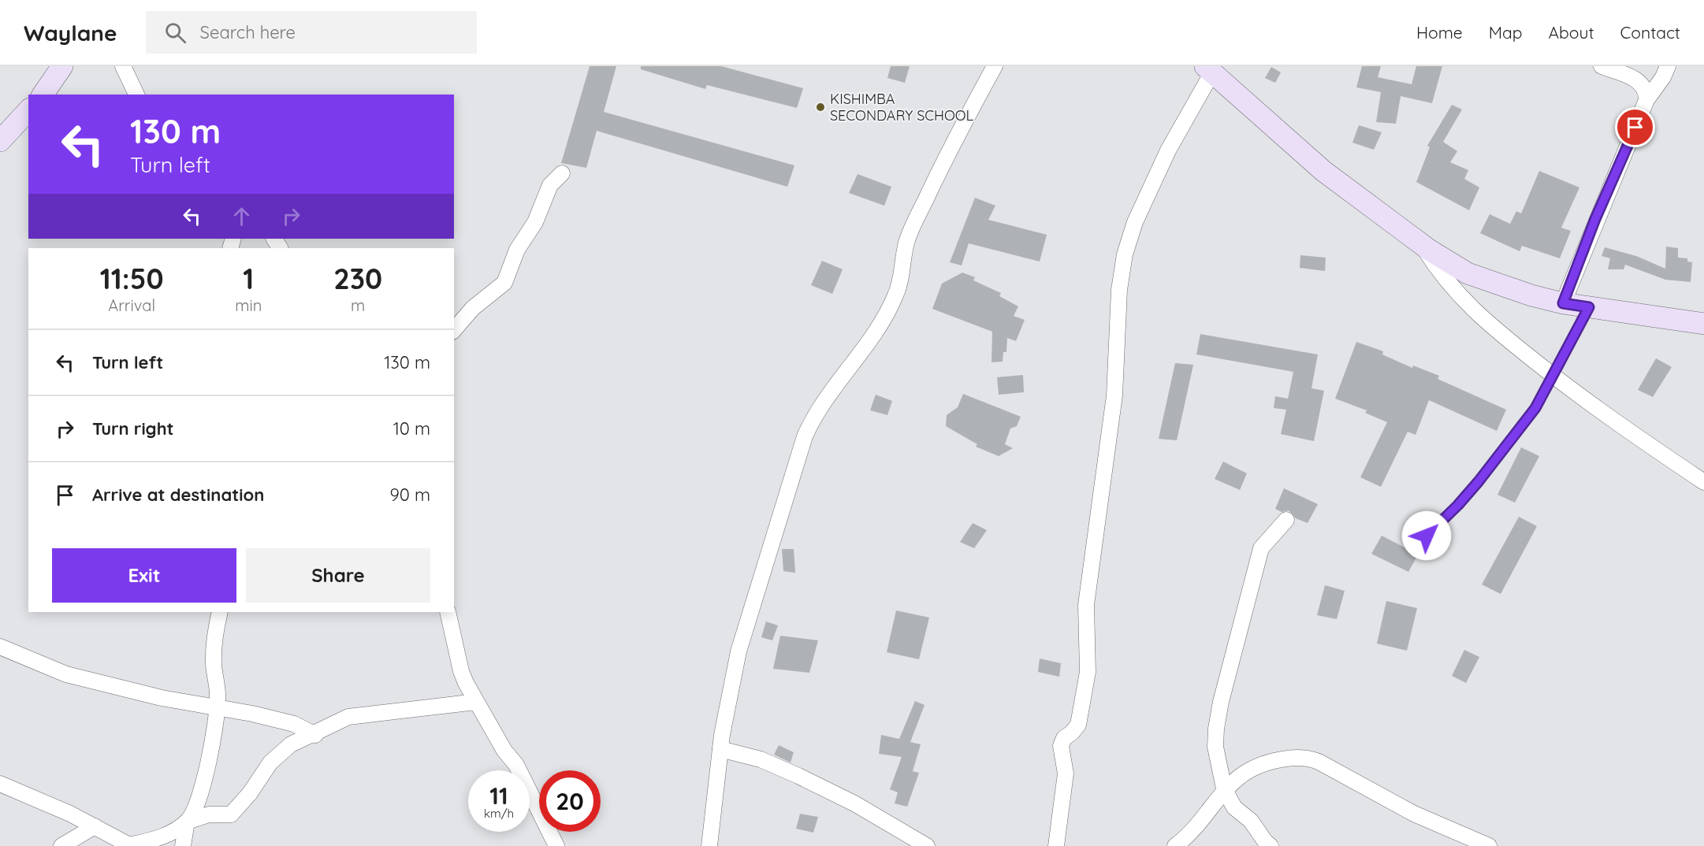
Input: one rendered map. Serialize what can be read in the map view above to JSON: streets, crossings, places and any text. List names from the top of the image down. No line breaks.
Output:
{"places":["KISHIMBA SECONDARY SCHOOL"],"page":{"header":"Waylane","search":"Search here","nav":["Home","Map","About","Contact"],"turn":["130 m","Turn left"],"eta":["11:50","Arrival","1","min","230","m"],"list":[{"name":"Turn left","value":"130 m"},{"name":"Turn right","value":"10 m"},{"name":"Arrive at destination","value":"90 m"}],"buttons":["Exit","Share"],"speed":"11 km/h","limit":"20"}}
